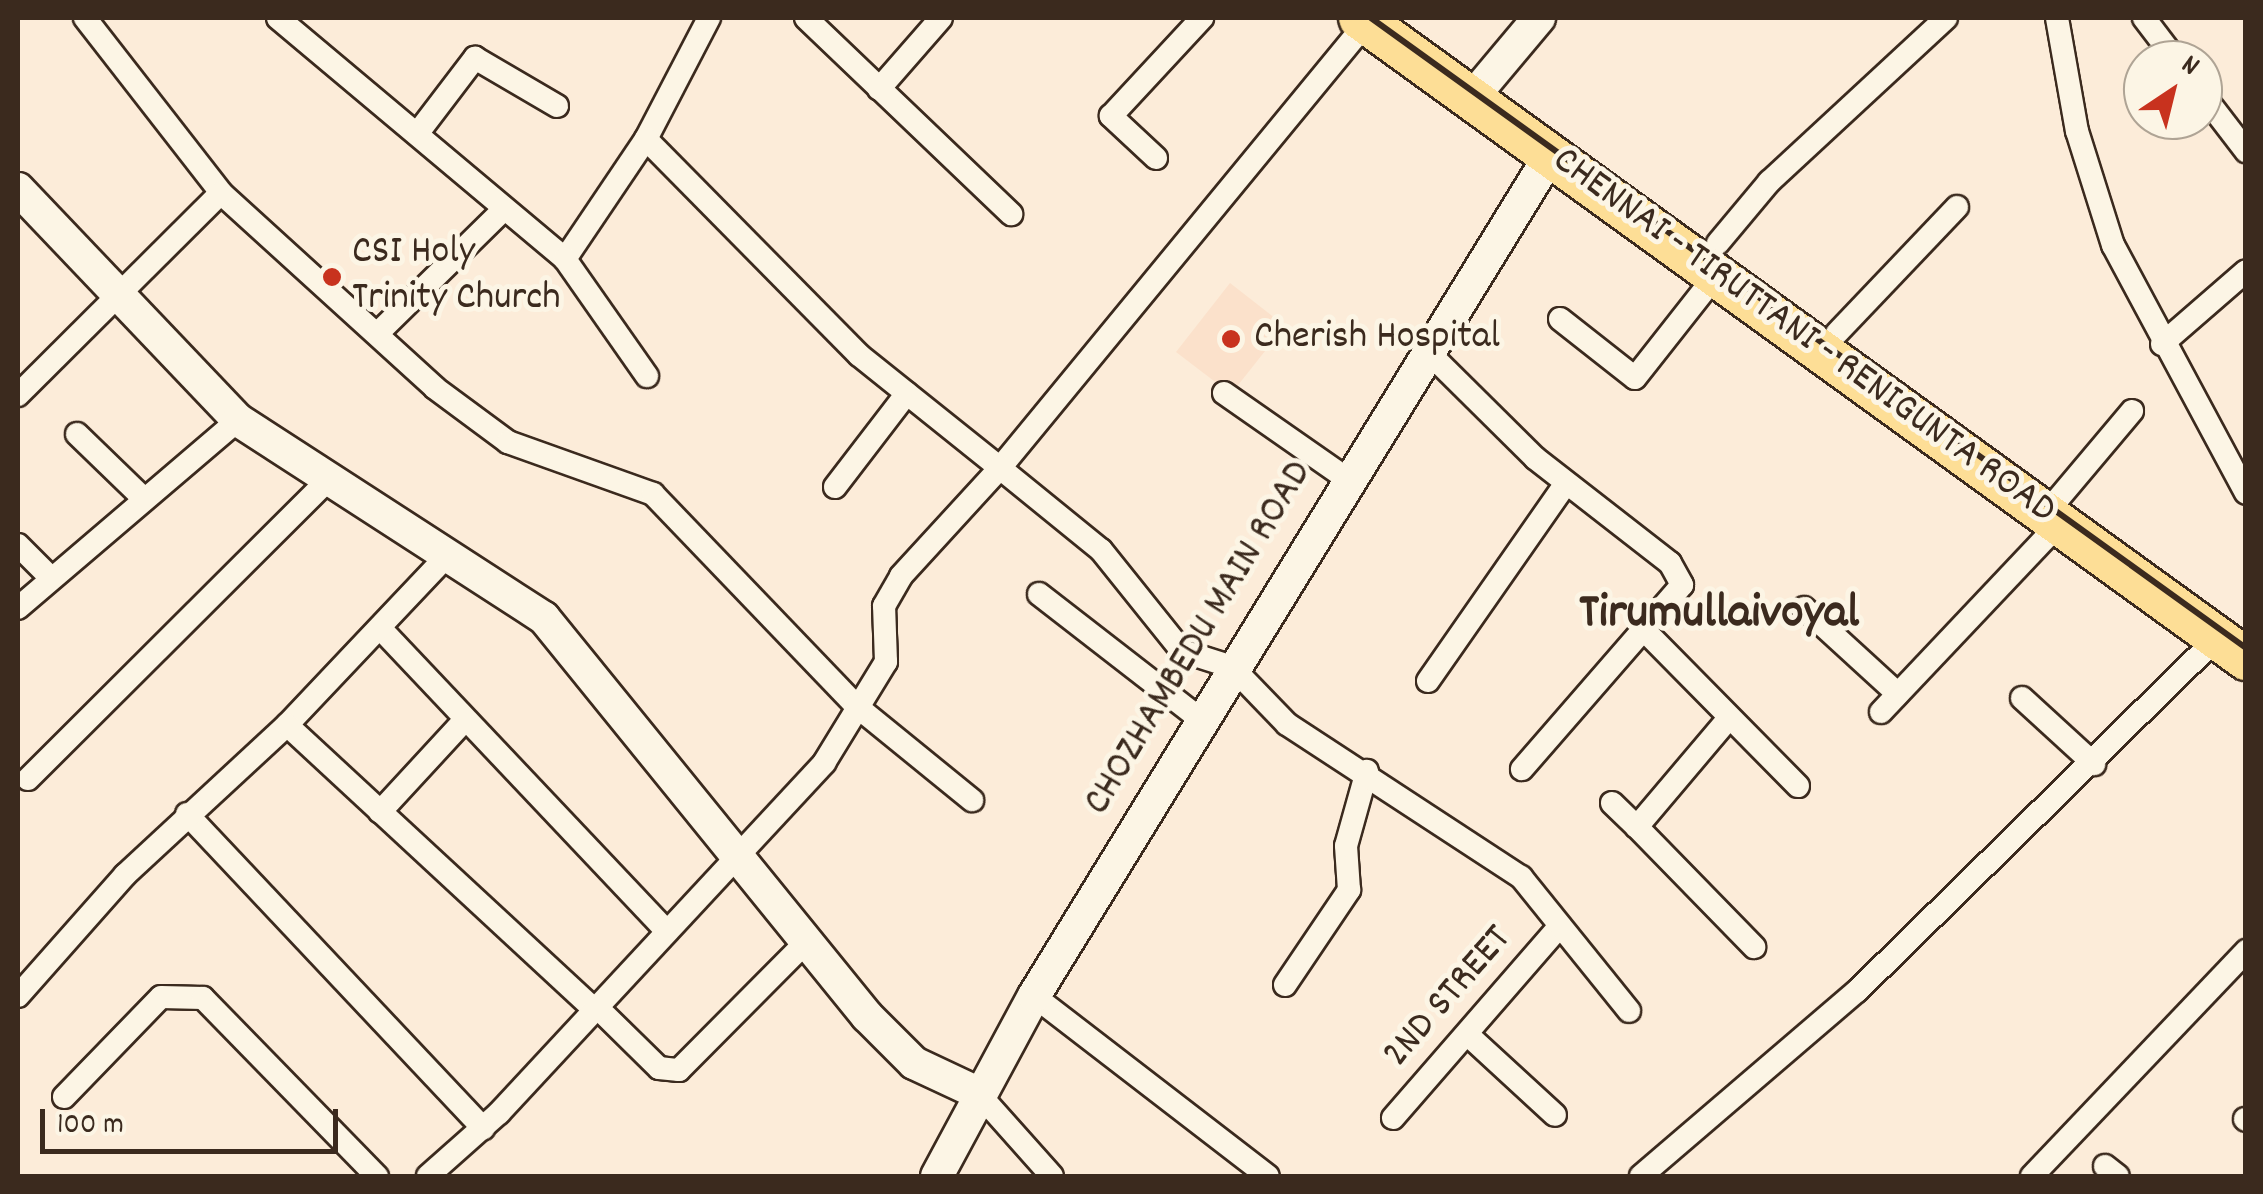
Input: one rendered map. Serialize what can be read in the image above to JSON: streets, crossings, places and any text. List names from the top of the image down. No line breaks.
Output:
{"streets":{"highway":["CHENNAI - TIRUTTANI - RENIGUNTA ROAD"],"street":["CHOZHAMBEDU MAIN ROAD","2ND STREET"]},"crossings":[["CHENNAI - TIRUTTANI - RENIGUNTA ROAD","CHOZHAMBEDU MAIN ROAD"]],"districts":["Tirumullaivoyal"],"places":["CSI Holy Trinity Church","Cherish Hospital"],"scale_bar":"100 m","north":"top right"}
